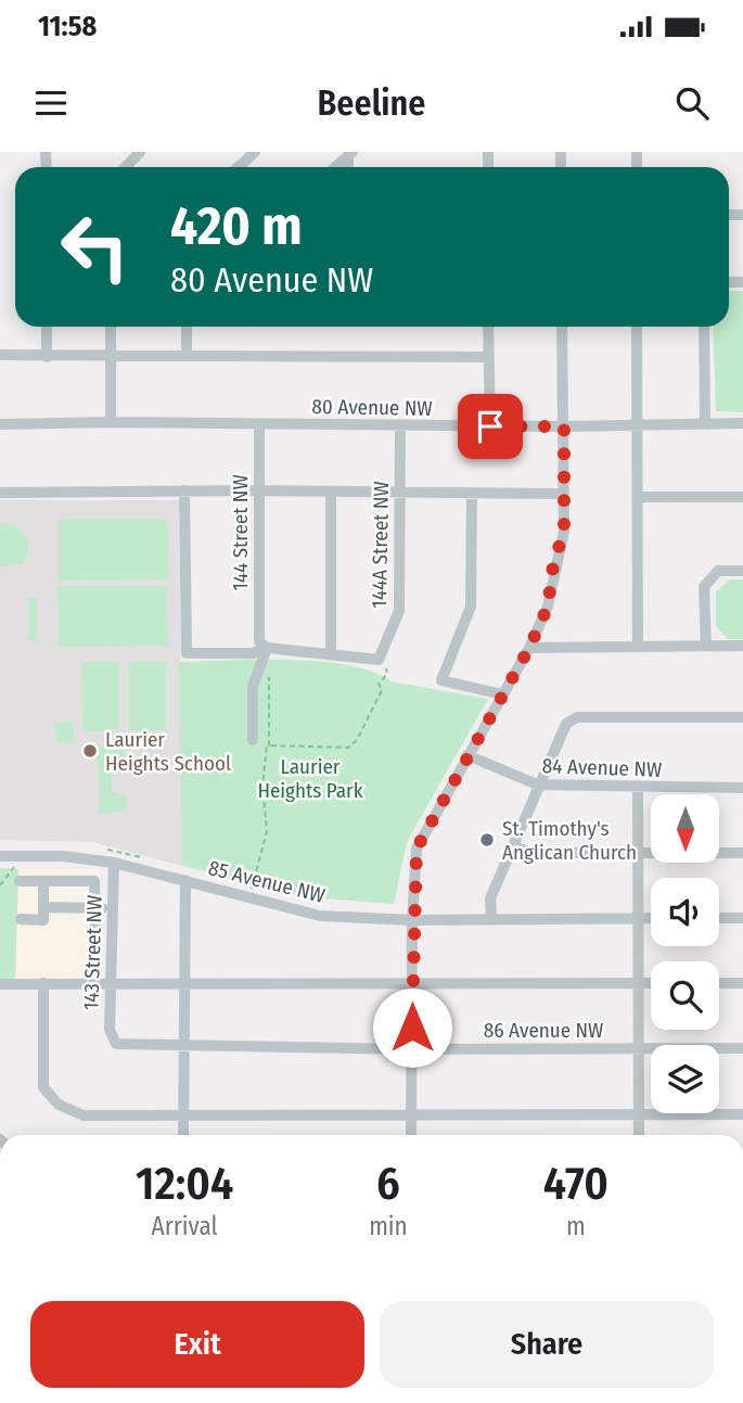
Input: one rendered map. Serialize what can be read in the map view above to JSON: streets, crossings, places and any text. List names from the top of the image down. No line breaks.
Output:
{"streets":{"street":["80 Avenue NW","144 Street NW","144A Street NW","84 Avenue NW","85 Avenue NW","143 Street NW","86 Avenue NW"]},"crossings":[["80 Avenue NW","144 Street NW"],["80 Avenue NW","144A Street NW"],["85 Avenue NW","143 Street NW"],["143 Street NW","86 Avenue NW"]],"parks":["Laurier Heights Park"],"places":["Laurier Heights School","St. Timothy's Anglican Church"],"north":"bottom","page":{"status":"11:58","header":"Beeline","turn":["420 m","80 Avenue NW"],"eta":["12:04","Arrival","6","min","470","m"],"buttons":["Exit","Share"]}}
